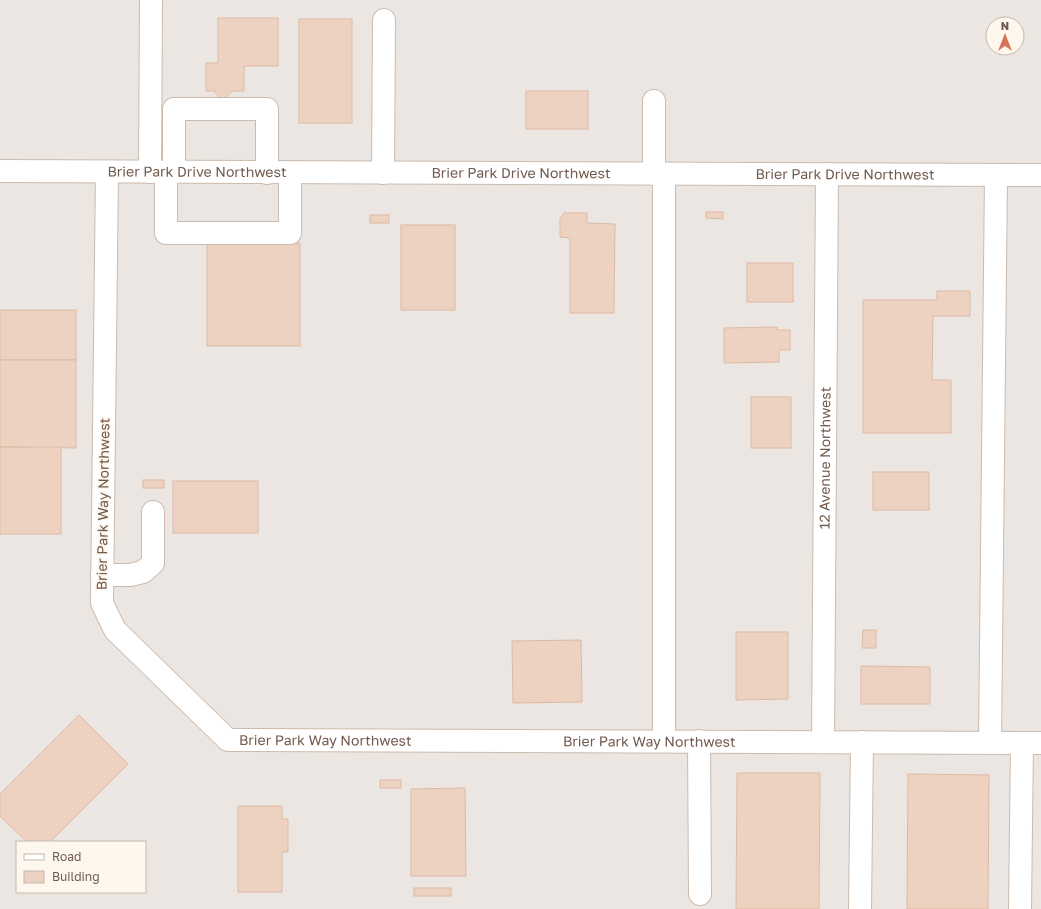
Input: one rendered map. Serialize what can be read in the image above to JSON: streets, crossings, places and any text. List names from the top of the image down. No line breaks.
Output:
{"streets":{"street":["Brier Park Drive Northwest","12 Avenue Northwest","Brier Park Way Northwest"]},"crossings":[["Brier Park Drive Northwest","12 Avenue Northwest"],["Brier Park Drive Northwest","Brier Park Way Northwest"],["12 Avenue Northwest","Brier Park Way Northwest"]],"legend":["Road","Building"],"north":"top"}
